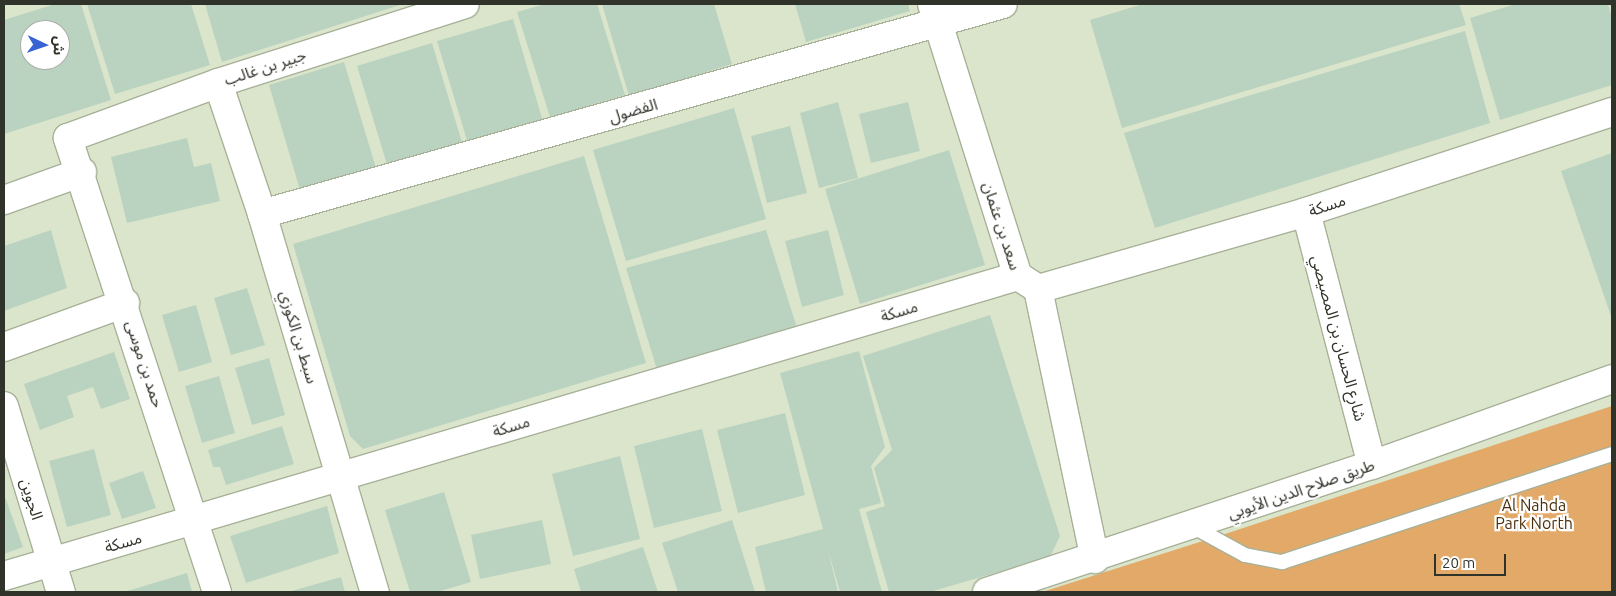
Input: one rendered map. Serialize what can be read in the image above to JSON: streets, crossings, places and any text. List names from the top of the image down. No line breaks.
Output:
{"streets":{"street":["جبير بن غالب","الفضول","مسكة","سعد بن عثمان","سبط بن الكوزي","شارع الحسان بن المصيصي","حمد بن موسى","طريق صلاح الدين الأيوبي","الجوين"]},"crossings":[["جبير بن غالب","سبط بن الكوزي"],["جبير بن غالب","حمد بن موسى"],["الفضول","سعد بن عثمان"],["الفضول","سبط بن الكوزي"],["مسكة","سعد بن عثمان"],["مسكة","سبط بن الكوزي"],["مسكة","شارع الحسان بن المصيصي"],["مسكة","حمد بن موسى"],["مسكة","الجوين"],["سعد بن عثمان","طريق صلاح الدين الأيوبي"],["شارع الحسان بن المصيصي","طريق صلاح الدين الأيوبي"]],"parks":["Al Nahda Park North"],"scale_bar":"20 m","north":"right"}
